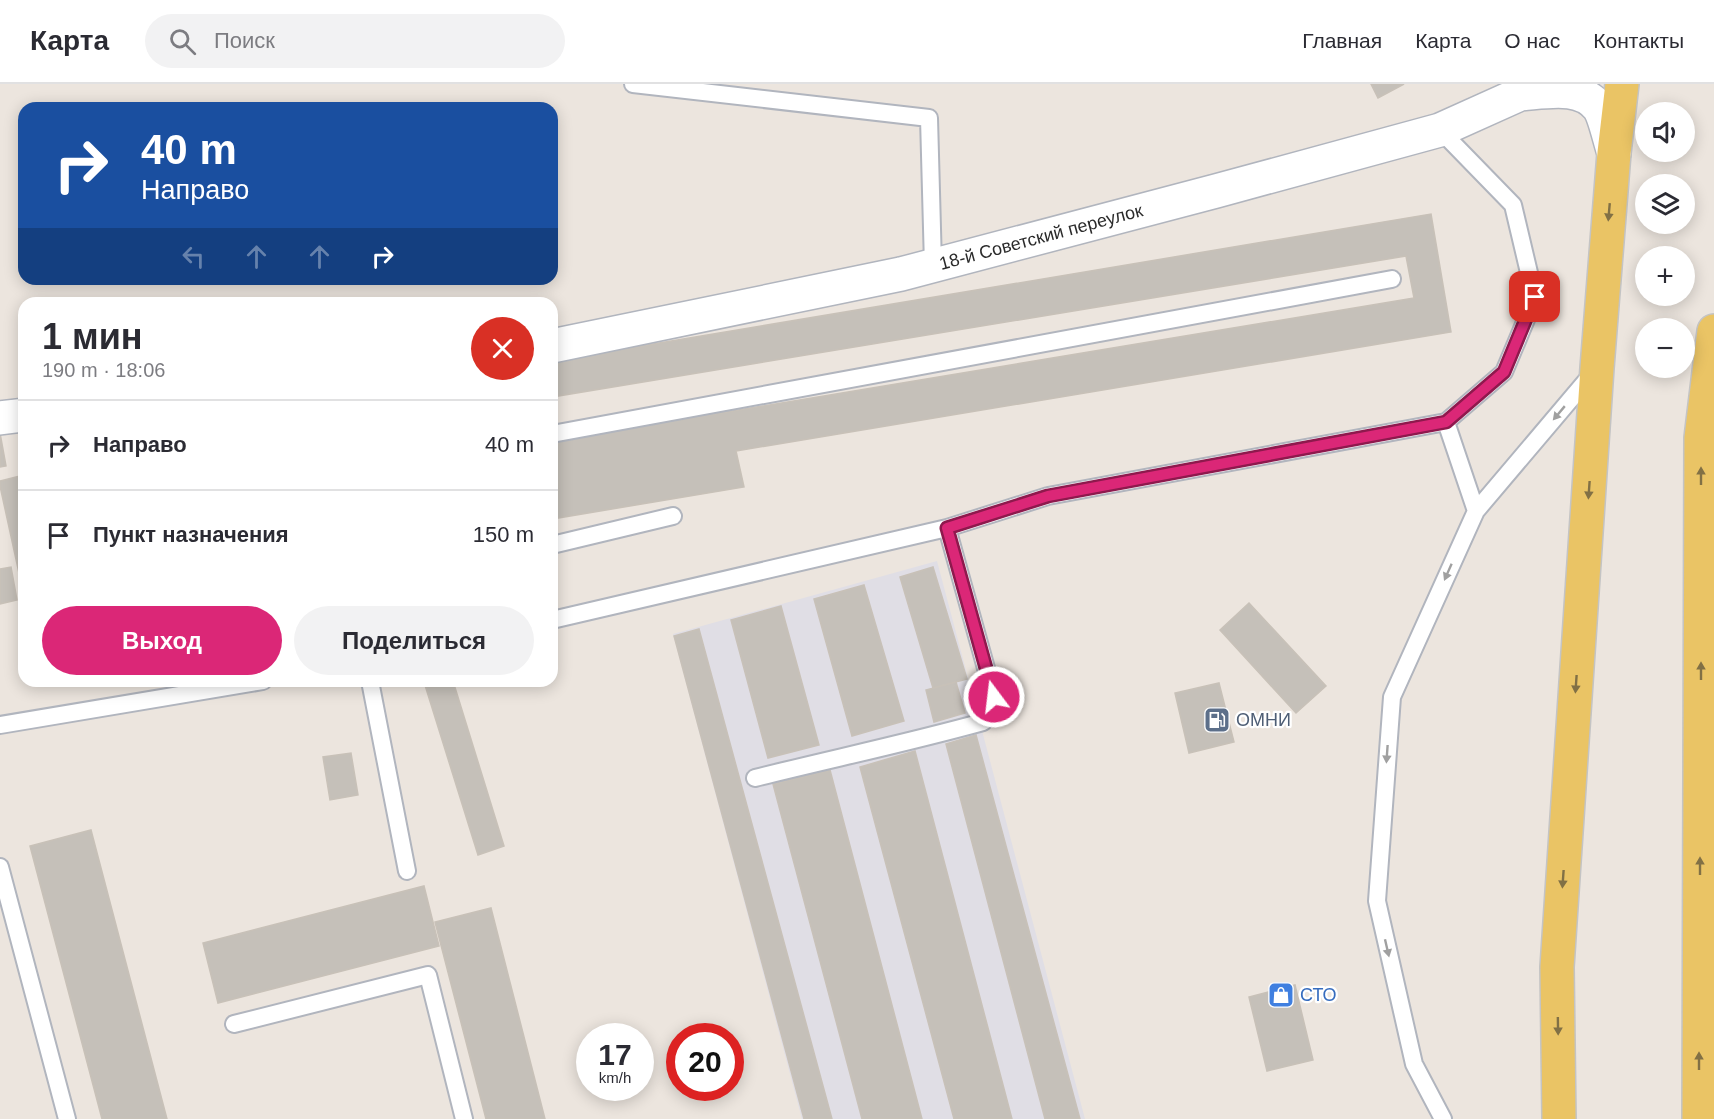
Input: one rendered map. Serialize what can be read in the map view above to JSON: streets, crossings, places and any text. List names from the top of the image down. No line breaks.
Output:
{"streets":{"street":["18-й Советский переулок"]},"places":{"fuel station":["ОМНИ"],"shop":["СТО"]},"page":{"header":"Карта","search":"Поиск","nav":["Главная","Карта","О нас","Контакты"],"map_buttons":["+","−"],"turn":["40 m","Направо"],"heading":["1 мин","190 m · 18:06"],"list":[{"name":"Направо","value":"40 m"},{"name":"Пункт назначения","value":"150 m"}],"buttons":["Выход","Поделиться"],"speed":"17 km/h","limit":"20"}}
